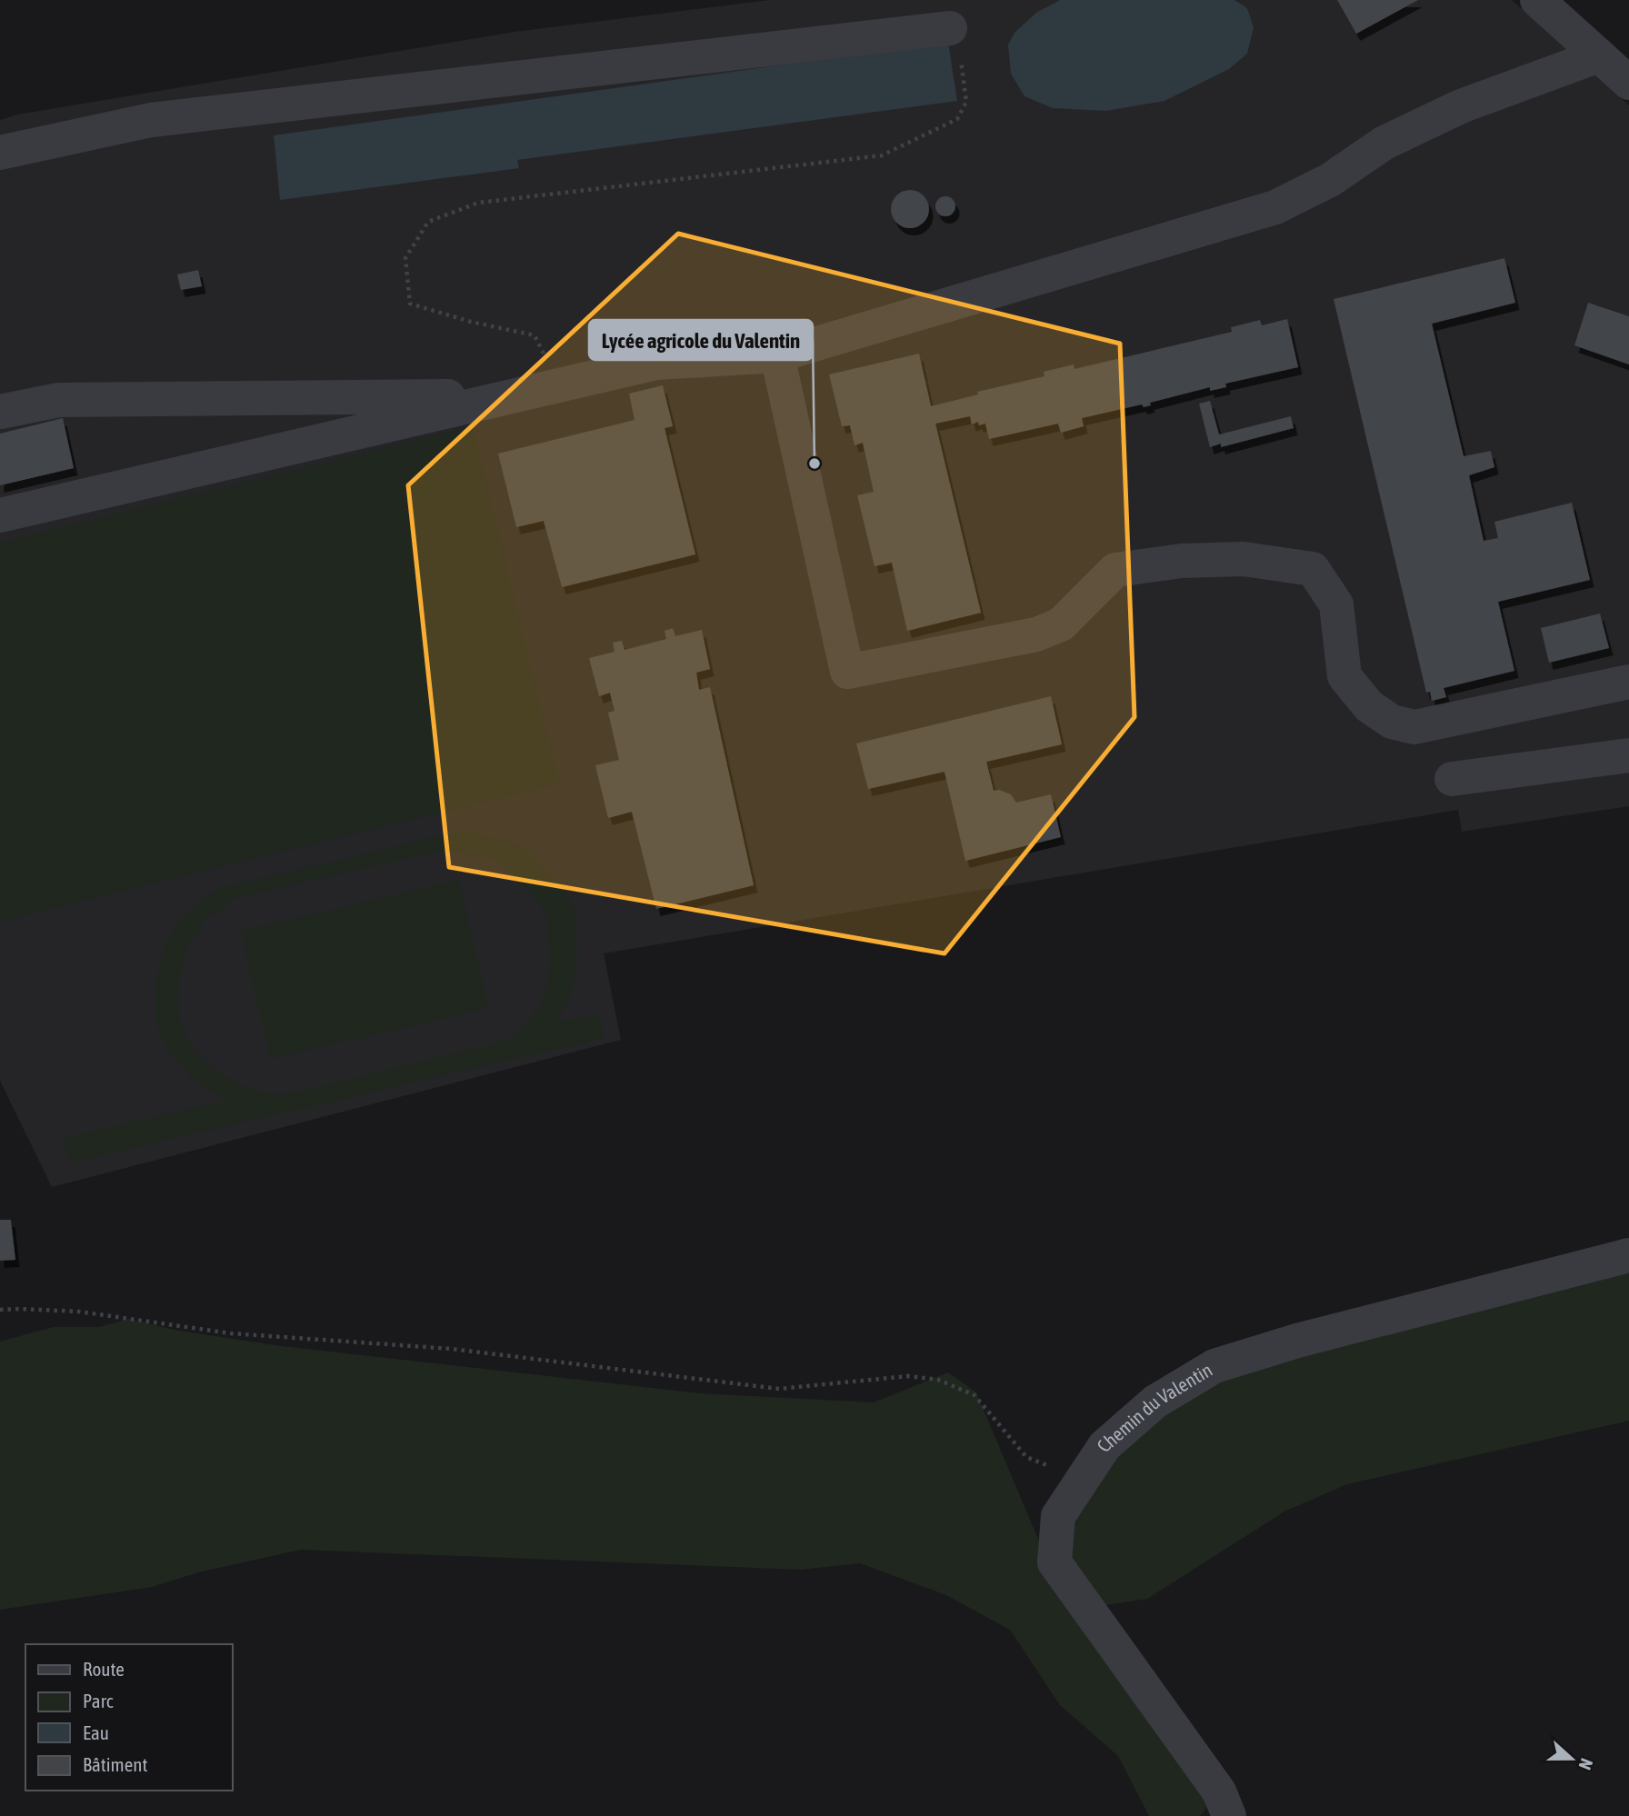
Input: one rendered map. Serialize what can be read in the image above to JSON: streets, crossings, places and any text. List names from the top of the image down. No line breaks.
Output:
{"streets":{"street":["Chemin du Valentin"]},"places":["Lycée agricole du Valentin"],"legend":["Route","Parc","Eau","Bâtiment"],"north":"right"}
